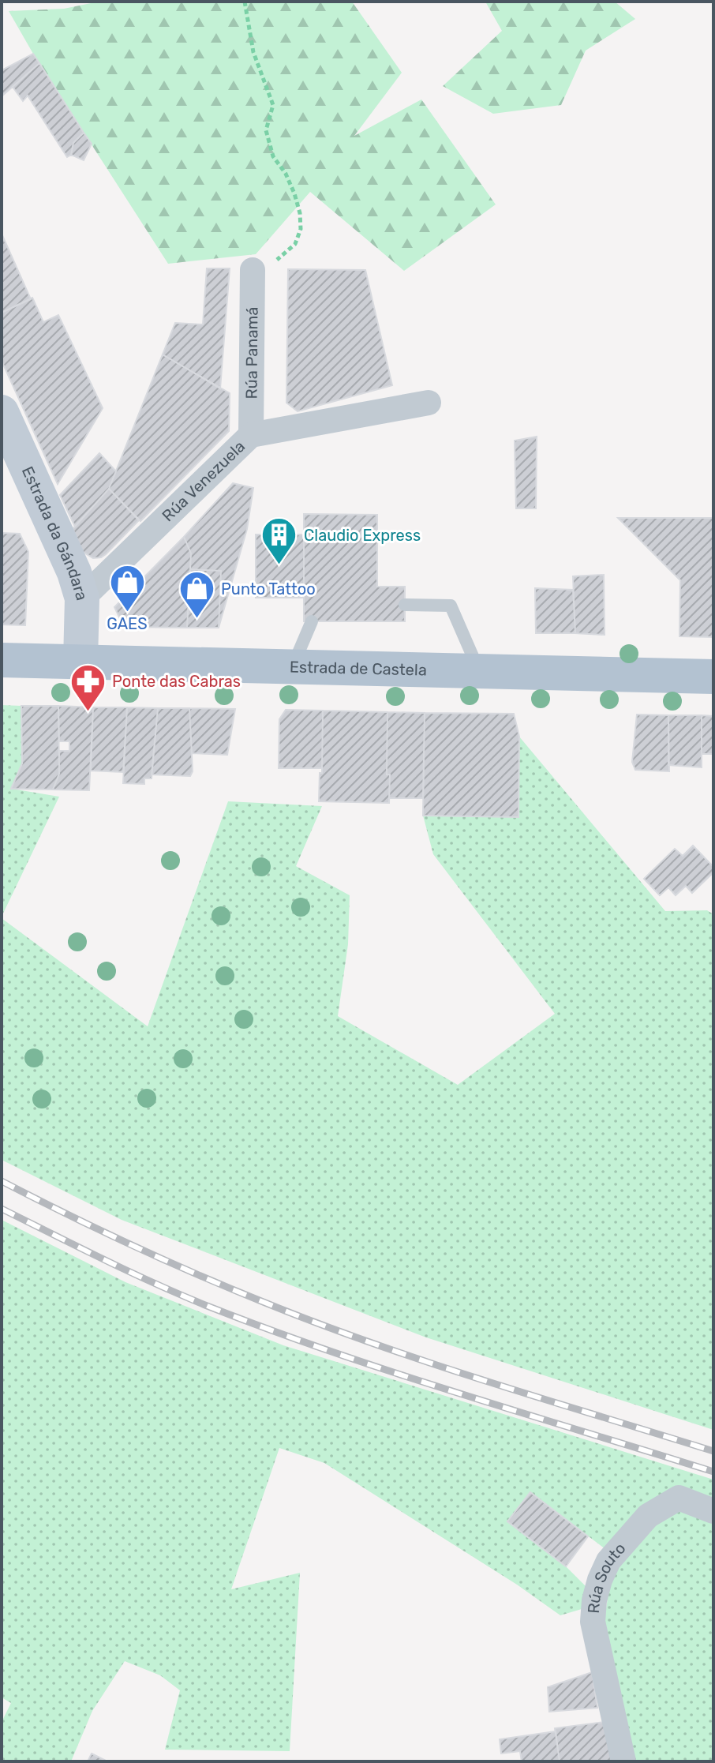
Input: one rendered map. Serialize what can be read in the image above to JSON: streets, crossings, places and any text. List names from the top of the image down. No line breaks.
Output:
{"streets":{"main road":["Estrada de Castela"],"street":["Rúa Panamá","Rúa Venezuela","Estrada da Gándara","Rúa Souto"]},"crossings":[["Rúa Panamá","Rúa Venezuela"],["Rúa Venezuela","Estrada da Gándara"],["Estrada da Gándara","Estrada de Castela"]],"places":{"building":["Claudio Express"],"shop":["GAES","Punto Tattoo"],"pharmacy":["Ponte das Cabras"]}}
